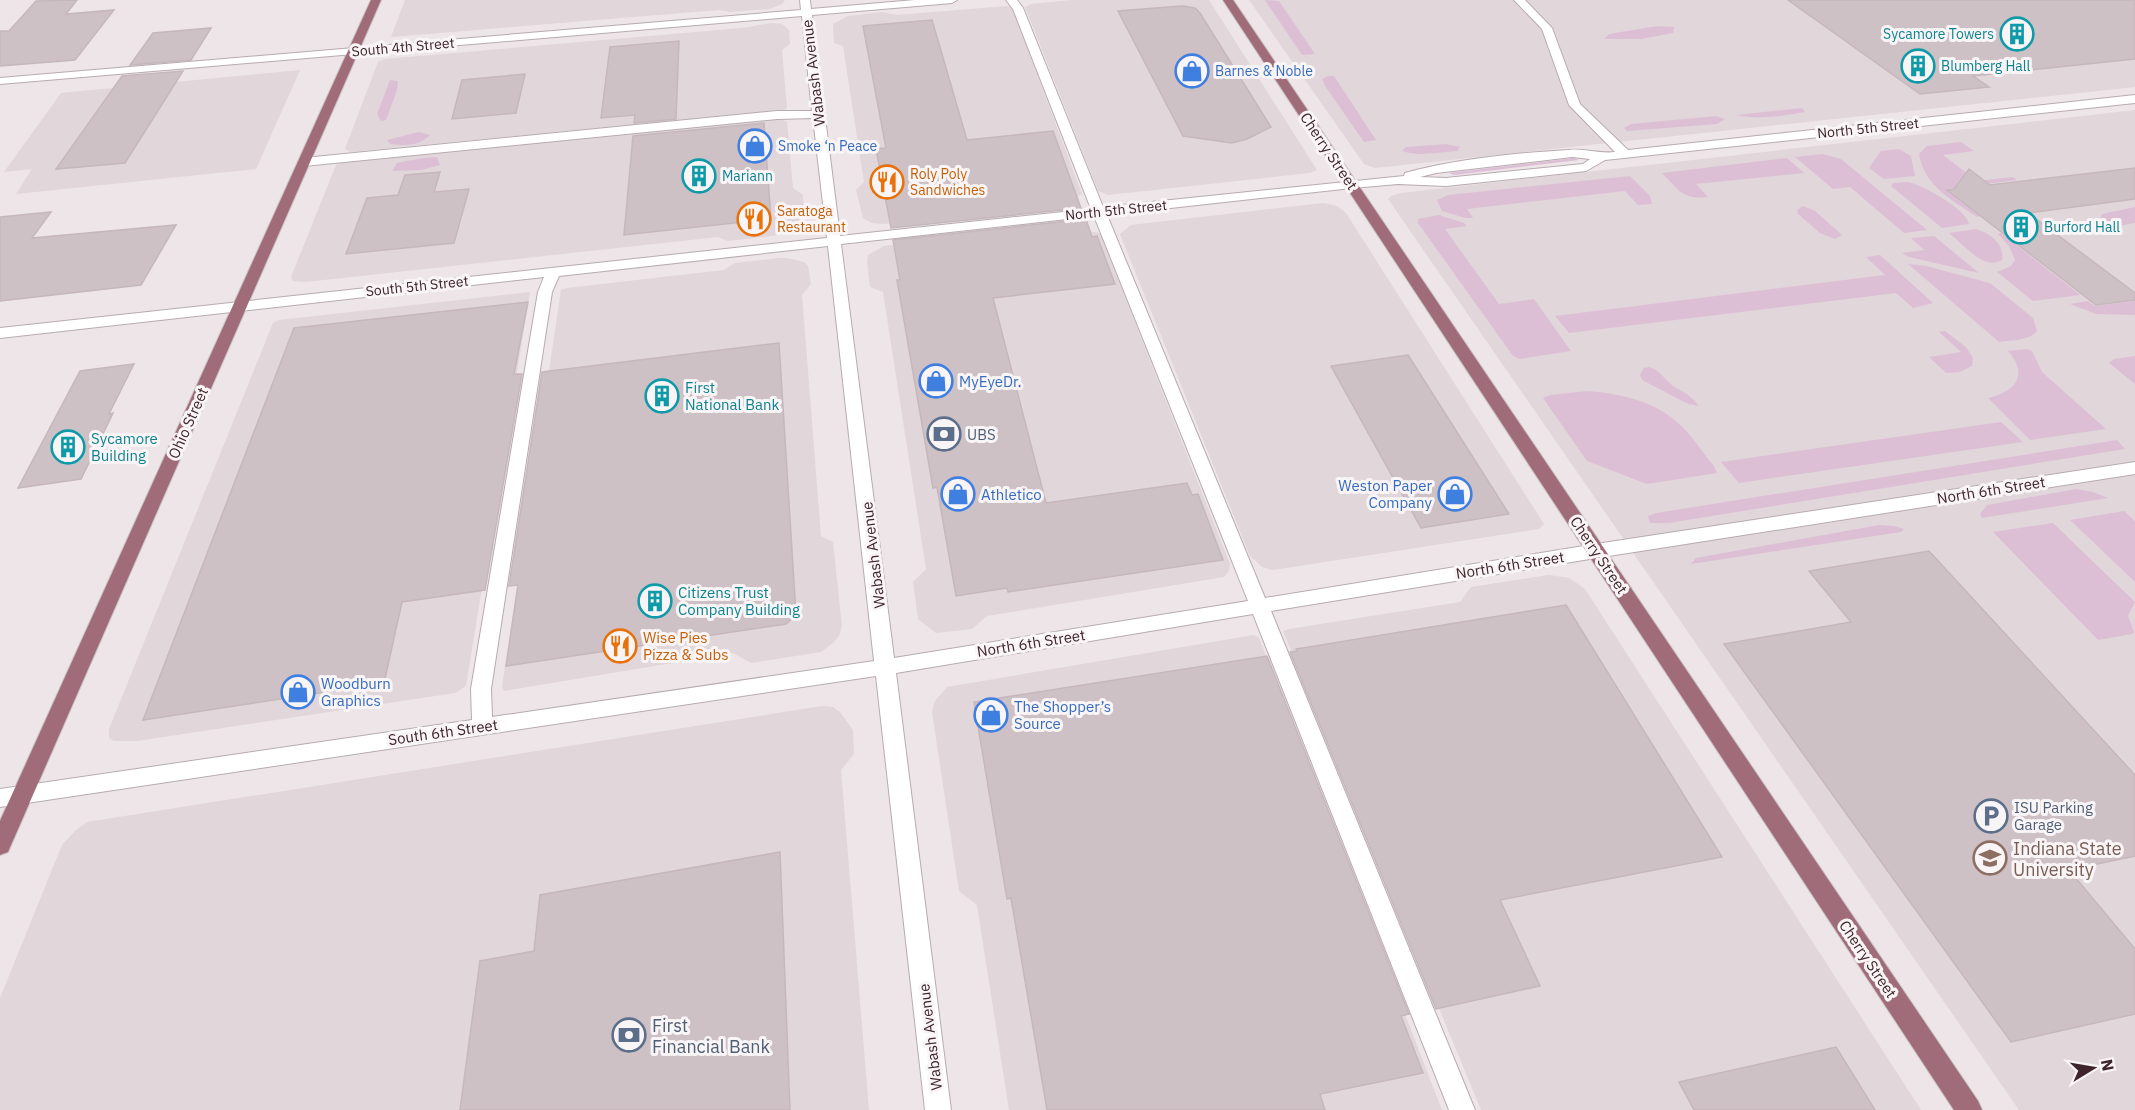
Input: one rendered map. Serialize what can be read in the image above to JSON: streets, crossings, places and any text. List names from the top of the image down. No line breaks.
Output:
{"streets":{"main road":["Cherry Street","Ohio Street"],"street":["South 4th Street","Wabash Avenue","North 5th Street","South 5th Street","North 6th Street","South 6th Street"]},"crossings":[["South 4th Street","Wabash Avenue"],["South 4th Street","Ohio Street"],["Wabash Avenue","North 5th Street"],["Wabash Avenue","South 5th Street"],["Wabash Avenue","North 6th Street"],["Wabash Avenue","South 6th Street"],["North 5th Street","Cherry Street"],["North 5th Street","South 5th Street"],["Cherry Street","North 6th Street"],["South 5th Street","Ohio Street"],["Ohio Street","South 6th Street"],["North 6th Street","South 6th Street"]],"places":{"building":["Sycamore Towers","Blumberg Hall","Mariann","Burford Hall","First National Bank","Sycamore Building","Citizens Trust Company Building"],"shop":["Barnes & Noble","Smoke ‘n Peace","MyEyeDr.","Athletico","Weston Paper Company","Woodburn Graphics","The Shopper’s Source"],"restaurant":["Roly Poly Sandwiches","Saratoga Restaurant","Wise Pies Pizza & Subs"],"bank":["UBS","First Financial Bank"],"parking":["ISU Parking Garage"],"school or university":["Indiana State University"]},"north":"right"}
